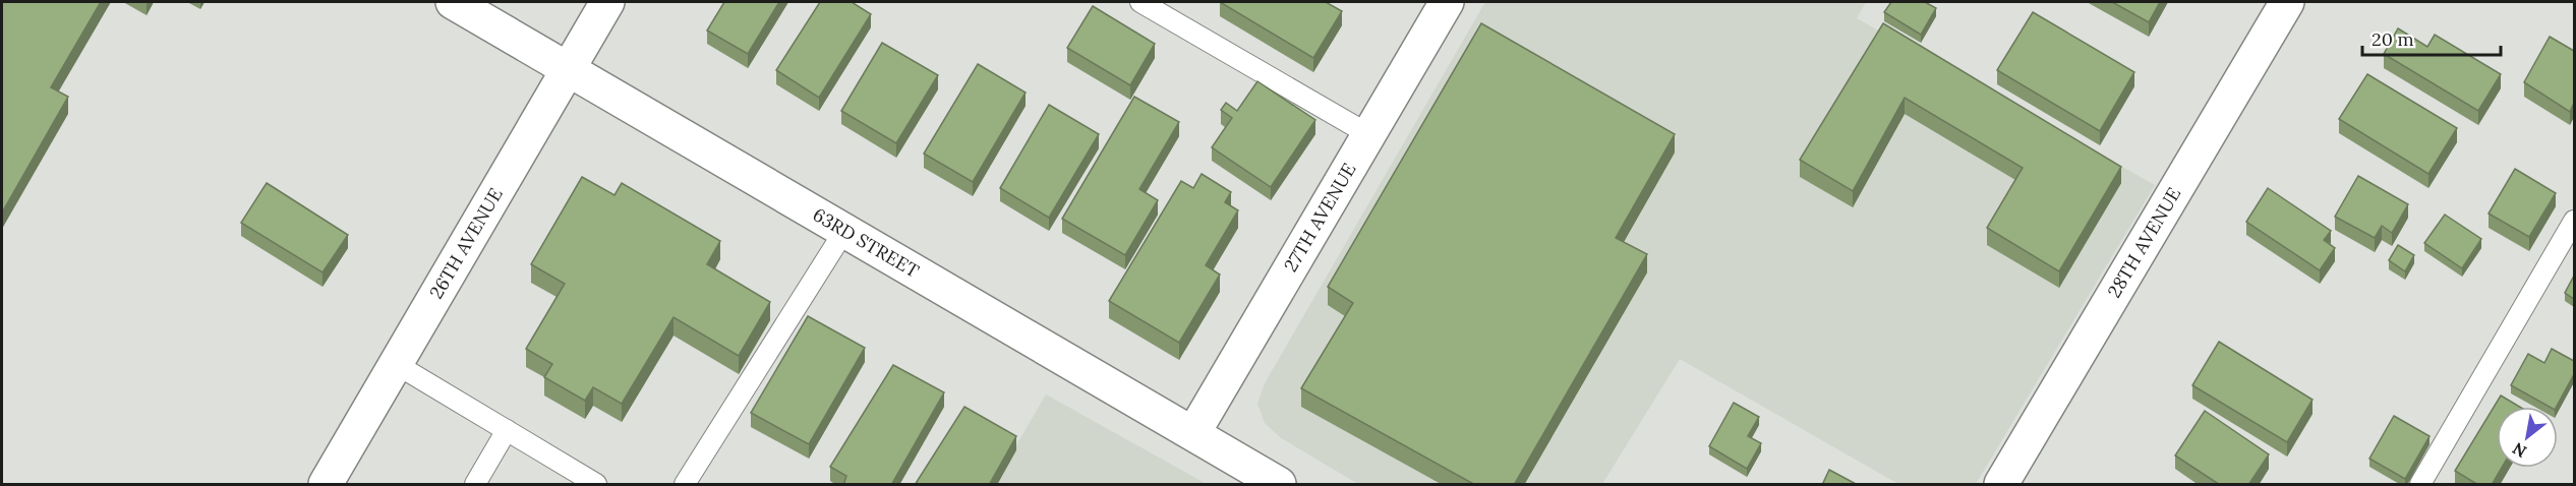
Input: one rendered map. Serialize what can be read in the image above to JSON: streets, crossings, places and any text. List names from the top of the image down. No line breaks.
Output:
{"streets":{"street":["27TH AVENUE","26TH AVENUE","63RD STREET","28TH AVENUE"]},"crossings":[["27TH AVENUE","63RD STREET"],["26TH AVENUE","63RD STREET"]],"scale_bar":"20 m","north":"bottom left"}
